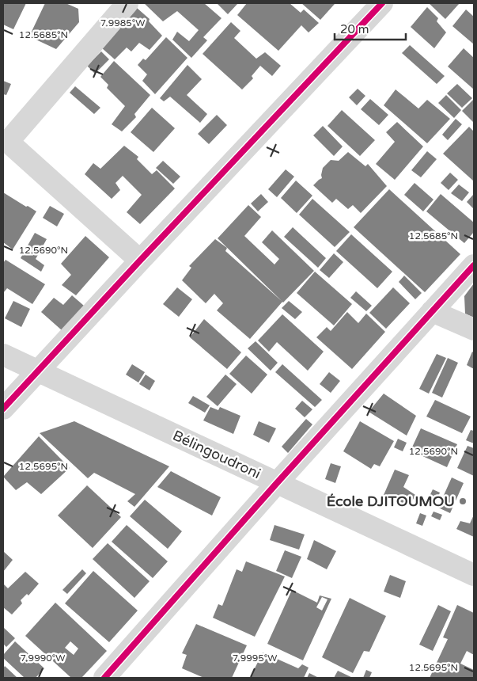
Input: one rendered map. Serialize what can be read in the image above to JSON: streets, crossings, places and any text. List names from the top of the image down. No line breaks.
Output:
{"streets":{"street":["Bélingoudroni"]},"places":["École DJITOUMOU"],"scale_bar":"20 m","coordinates":["7.9985°W","12.5685°N","12.5690°N","12.5695°N","7.9990°W","7.9995°W"]}
